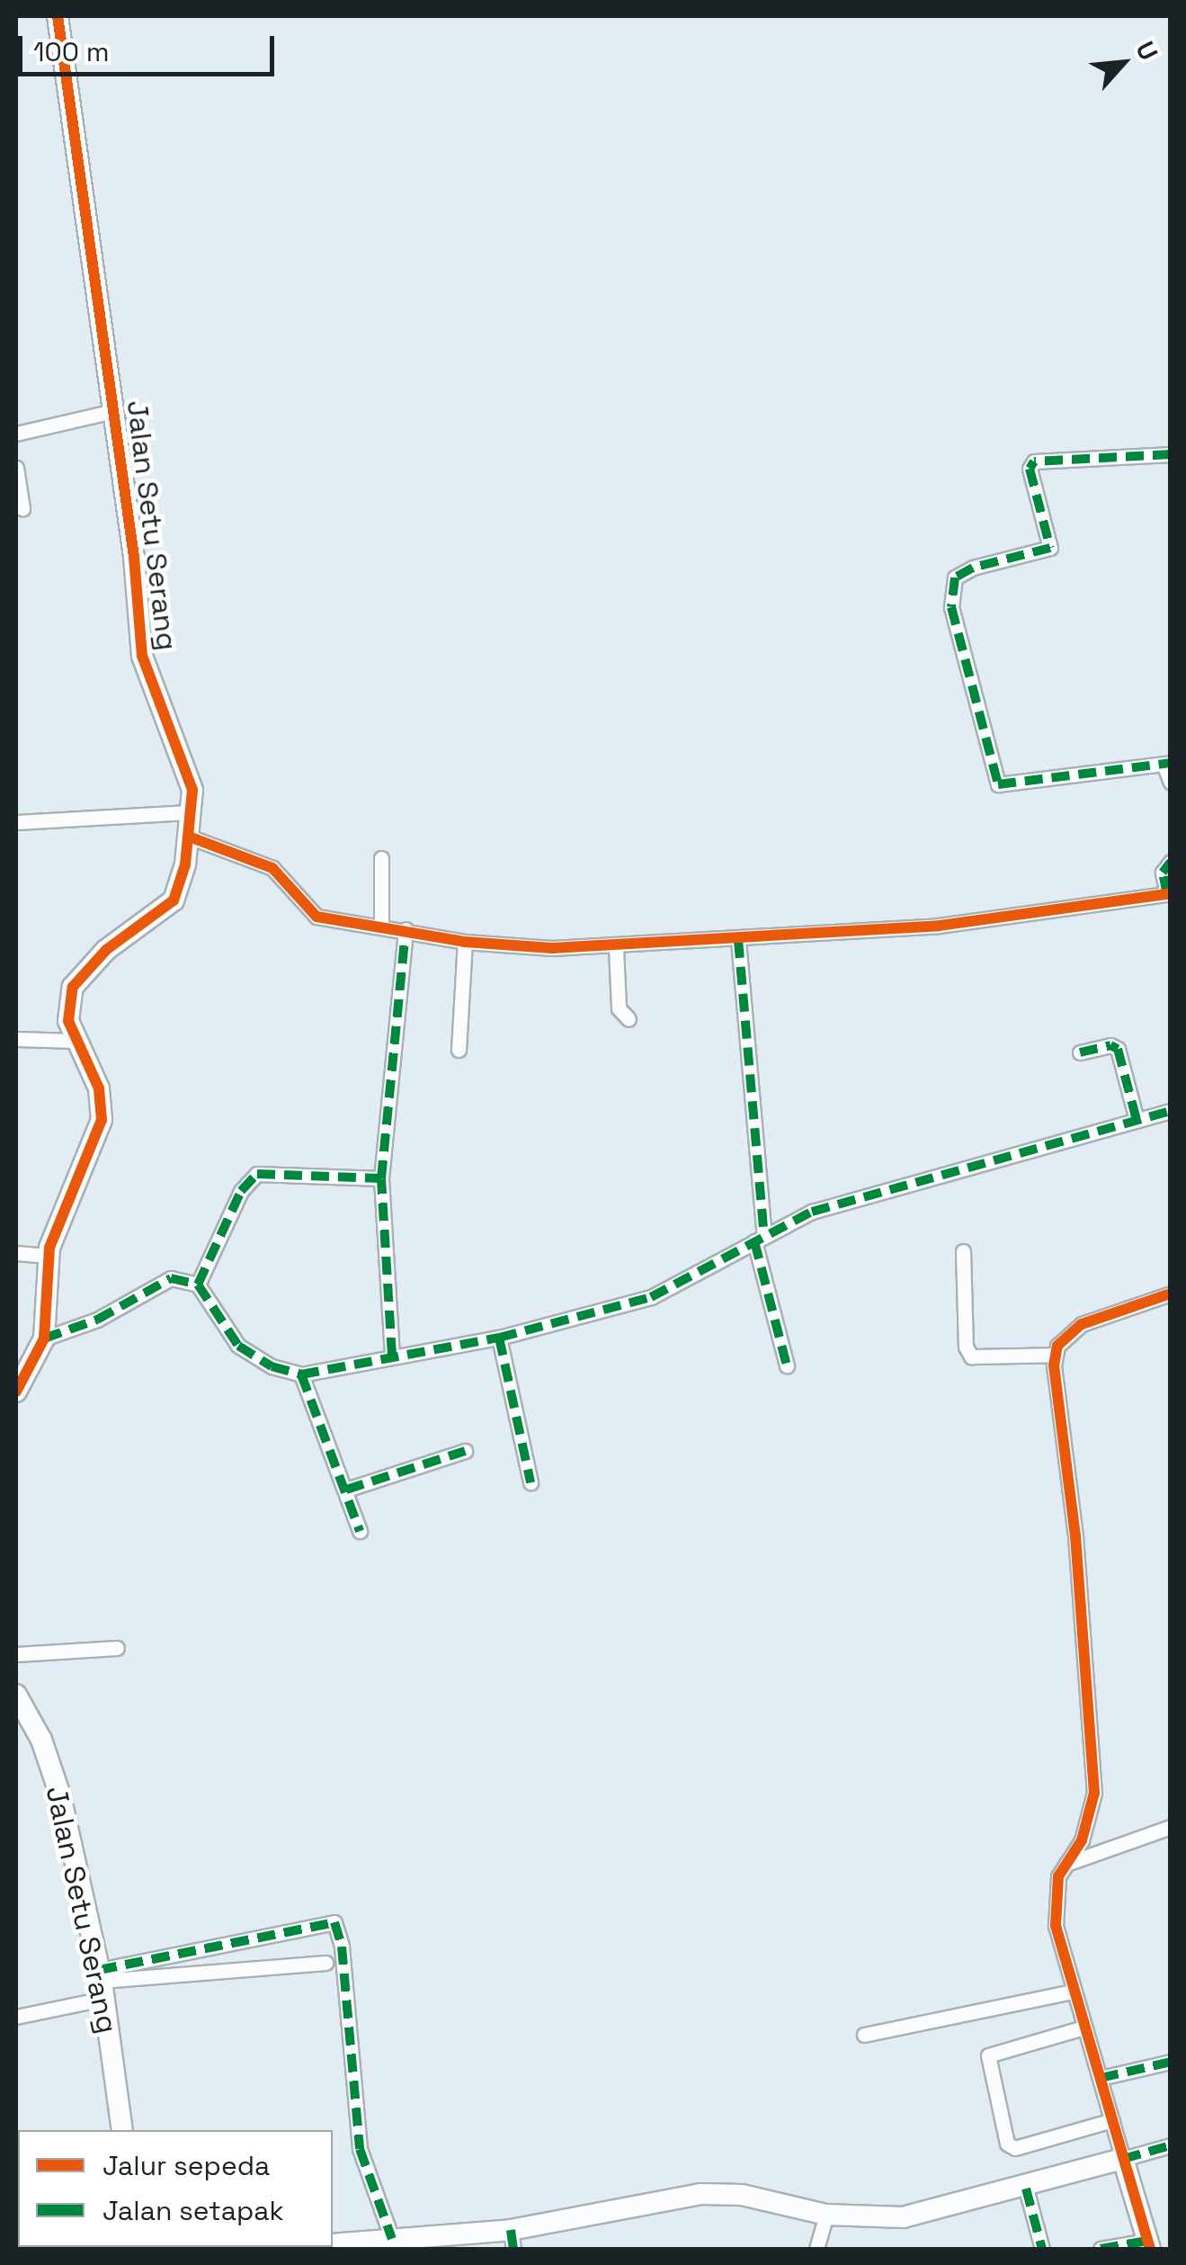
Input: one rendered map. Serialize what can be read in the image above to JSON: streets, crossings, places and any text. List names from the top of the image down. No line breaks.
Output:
{"streets":{"street":["Jalan Setu Serang"]},"legend":["Jalur sepeda","Jalan setapak"],"scale_bar":"100 m","north":"top right"}
